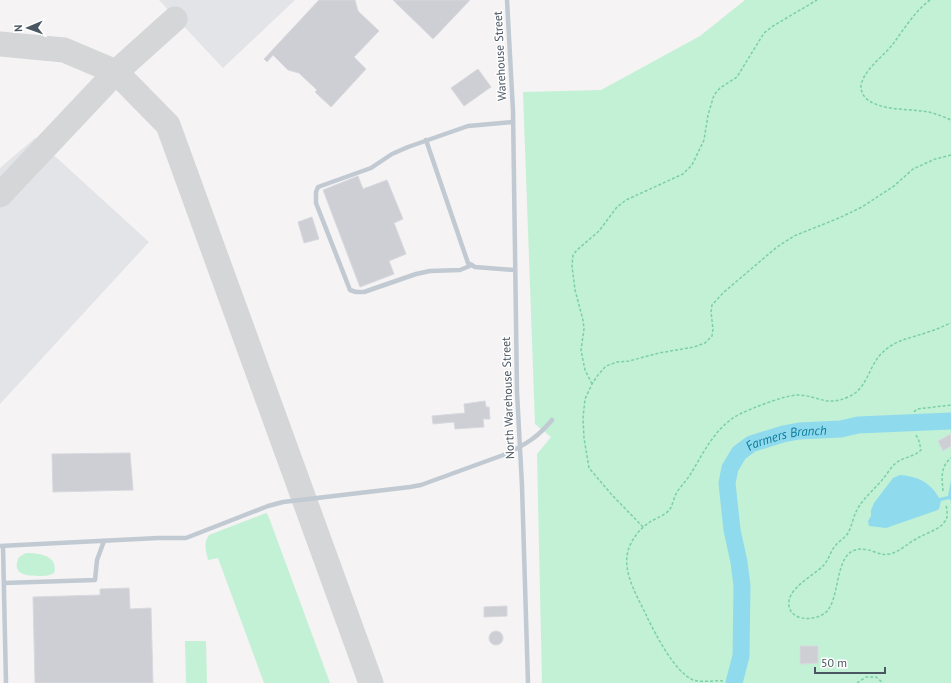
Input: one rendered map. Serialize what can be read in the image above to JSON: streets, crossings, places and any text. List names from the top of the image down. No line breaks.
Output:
{"streets":{"lane":["Warehouse Street","North Warehouse Street"]},"crossings":[["Warehouse Street","North Warehouse Street"]],"water":["Farmers Branch"],"scale_bar":"50 m","north":"left"}
